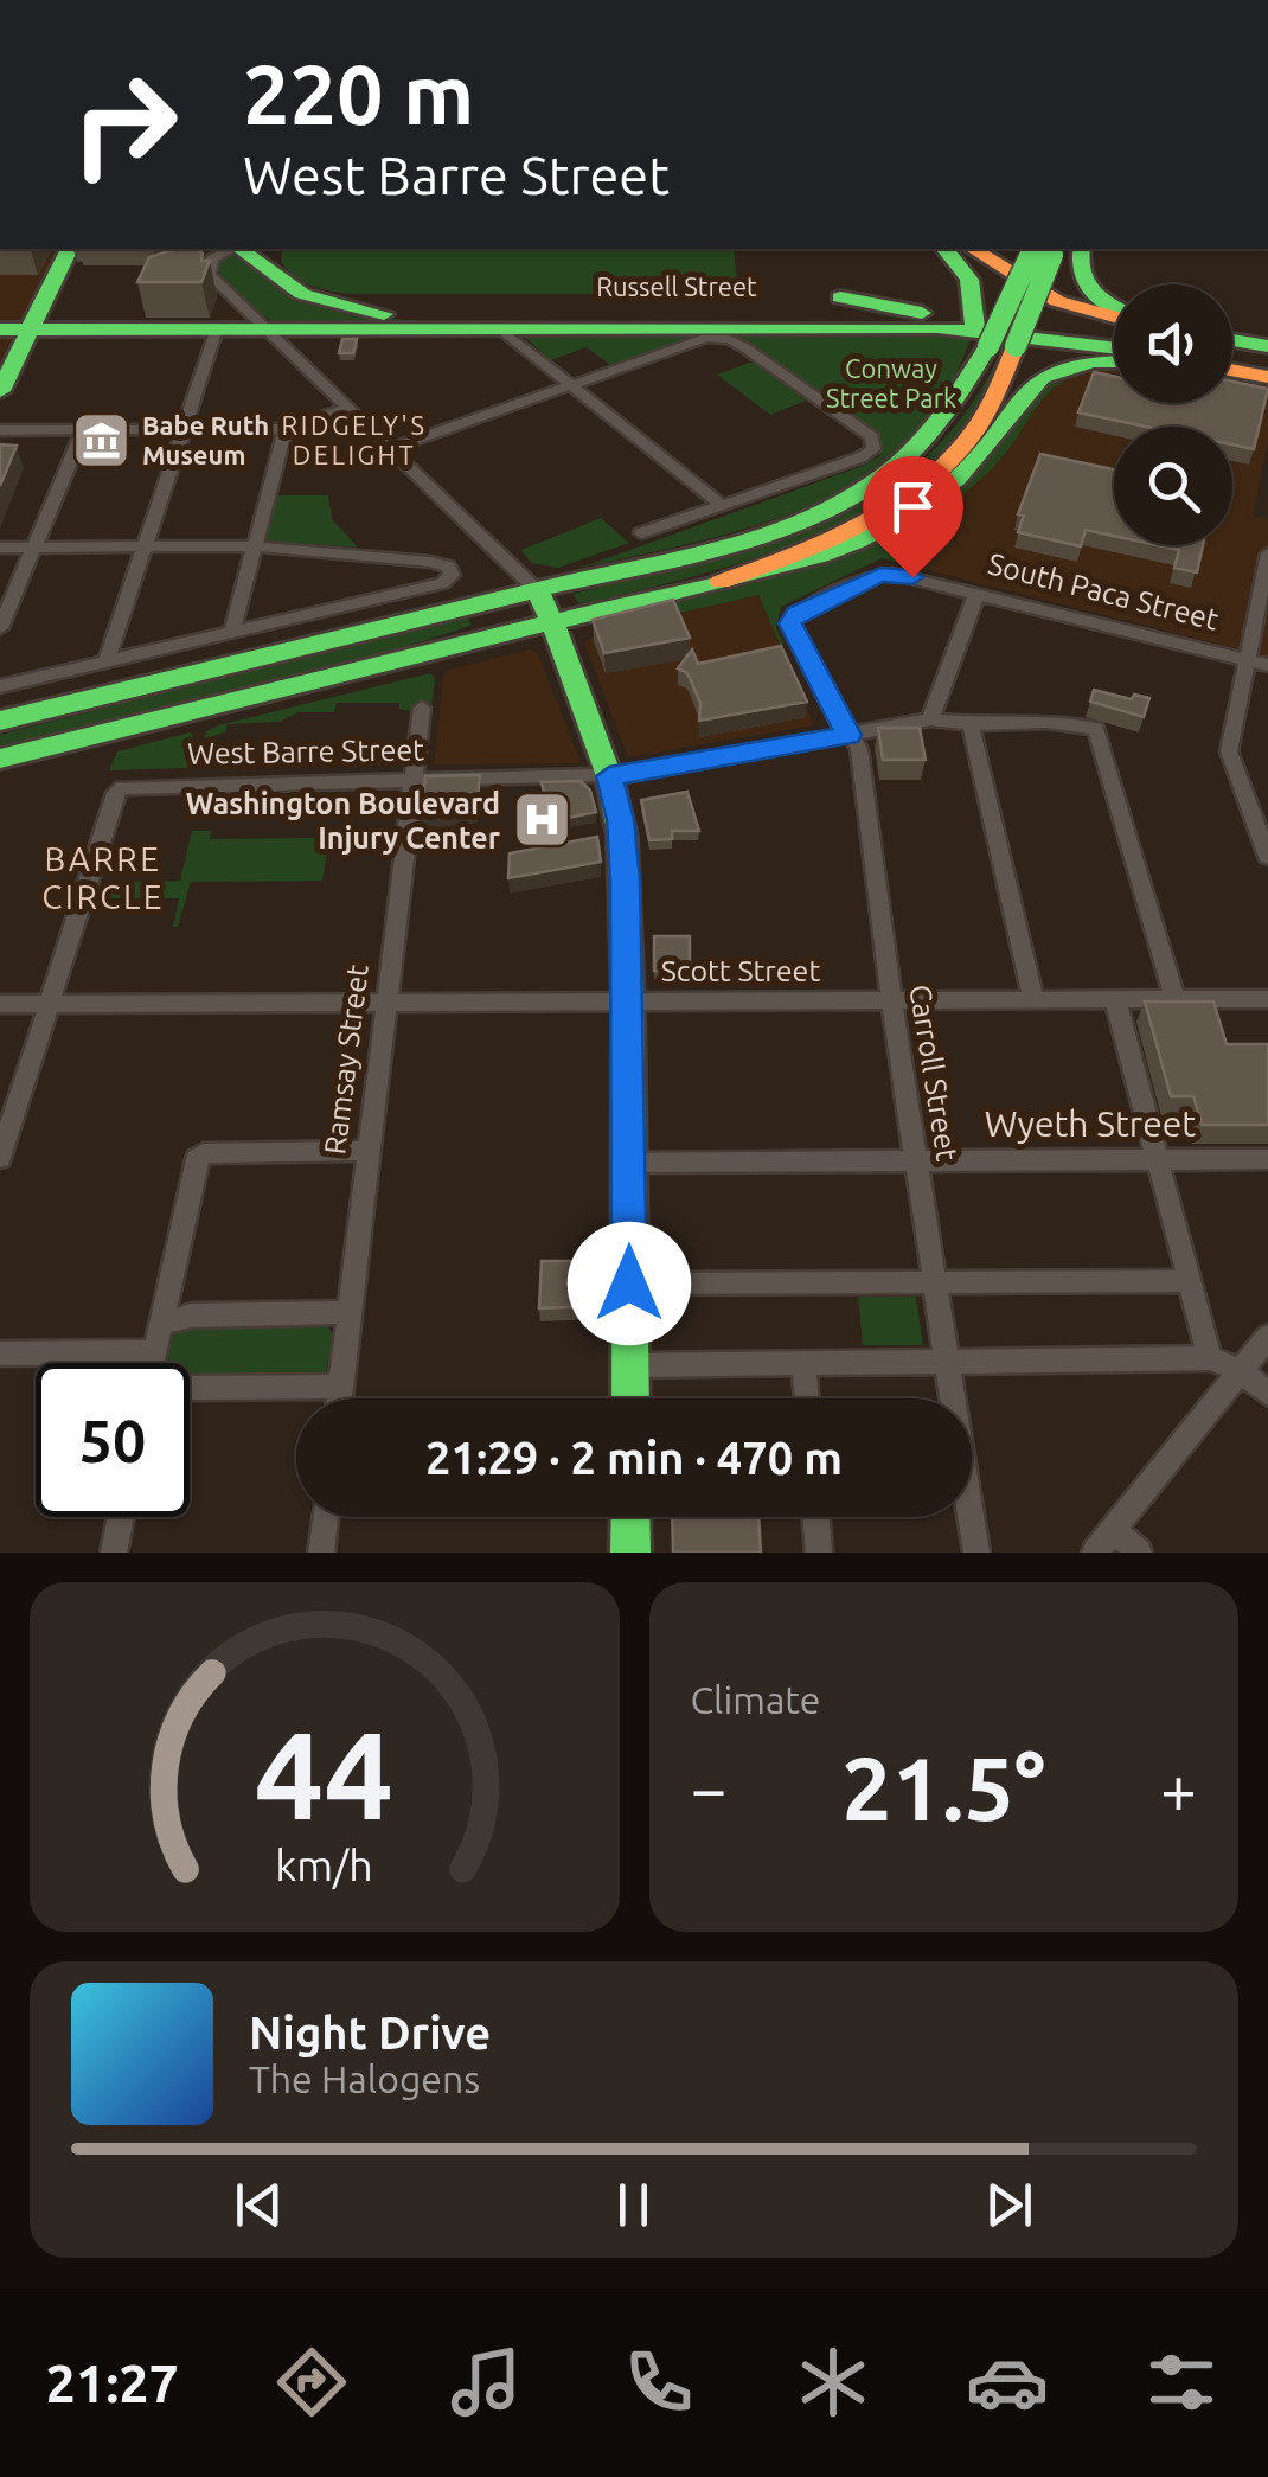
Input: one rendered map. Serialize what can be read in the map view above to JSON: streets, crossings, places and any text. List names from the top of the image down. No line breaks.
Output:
{"streets":{"main road":["Russell Street"],"street":["South Paca Street","West Barre Street","Scott Street","Ramsay Street","Carroll Street","Wyeth Street"]},"crossings":[["South Paca Street","Carroll Street"],["West Barre Street","Scott Street"],["West Barre Street","Ramsay Street"],["West Barre Street","Carroll Street"],["Scott Street","Ramsay Street"],["Scott Street","Carroll Street"],["Carroll Street","Wyeth Street"]],"districts":["RIDGELY'S DELIGHT","BARRE CIRCLE"],"parks":["Conway Street Park"],"places":{"museum":["Babe Ruth Museum"],"hospital":["Washington Boulevard Injury Center"]},"page":{"turn":["220 m","West Barre Street"],"limit":"50","trip":"21:29 · 2 min · 470 m","tile":"Climate","heat":["−","21.5°","+"],"song":["Night Drive","The Halogens"],"tabs":"21:27","gauge":["44","km/h"]}}
